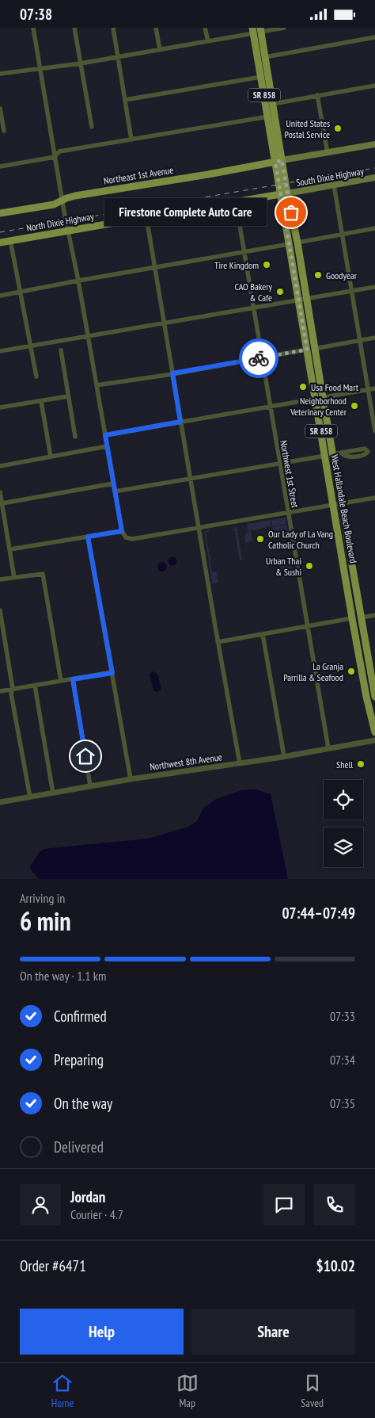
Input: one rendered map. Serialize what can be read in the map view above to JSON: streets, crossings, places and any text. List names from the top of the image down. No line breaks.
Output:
{"streets":{"main road":["SR 858","Northeast 1st Avenue","South Dixie Highway","North Dixie Highway","West Hallandale Beach Boulevard"],"street":["Northwest 1st Street","Northwest 8th Avenue"]},"crossings":[["SR 858","Northeast 1st Avenue"],["SR 858","South Dixie Highway"],["SR 858","North Dixie Highway"],["SR 858","West Hallandale Beach Boulevard"],["South Dixie Highway","North Dixie Highway"],["South Dixie Highway","West Hallandale Beach Boulevard"],["North Dixie Highway","Northwest 1st Street"],["North Dixie Highway","West Hallandale Beach Boulevard"],["Northwest 1st Street","Northwest 8th Avenue"]],"places":["United States Postal Service","Firestone Complete Auto Care","Tire Kingdom","Goodyear","CAO Bakery & Cafe","Usa Food Mart","Neighborhood Veterinary Center","Our Lady of La Vang Catholic Church","Urban Thai & Sushi","La Granja Parrilla & Seafood","Shell"],"page":{"status":"07:38","bubble":"Firestone Complete Auto Care","heading":["6 min","Arriving in","07:44–07:49"],"panel":["Jordan","Courier · 4.7","Order #6471","$10.02"],"bar":"On the way · 1.1 km","list":[["Confirmed","07:33"],["Preparing","07:34"],["On the way","07:35"],"Delivered"],"buttons":["Help","Share"],"tabs":["Home","Map","Saved"]}}
